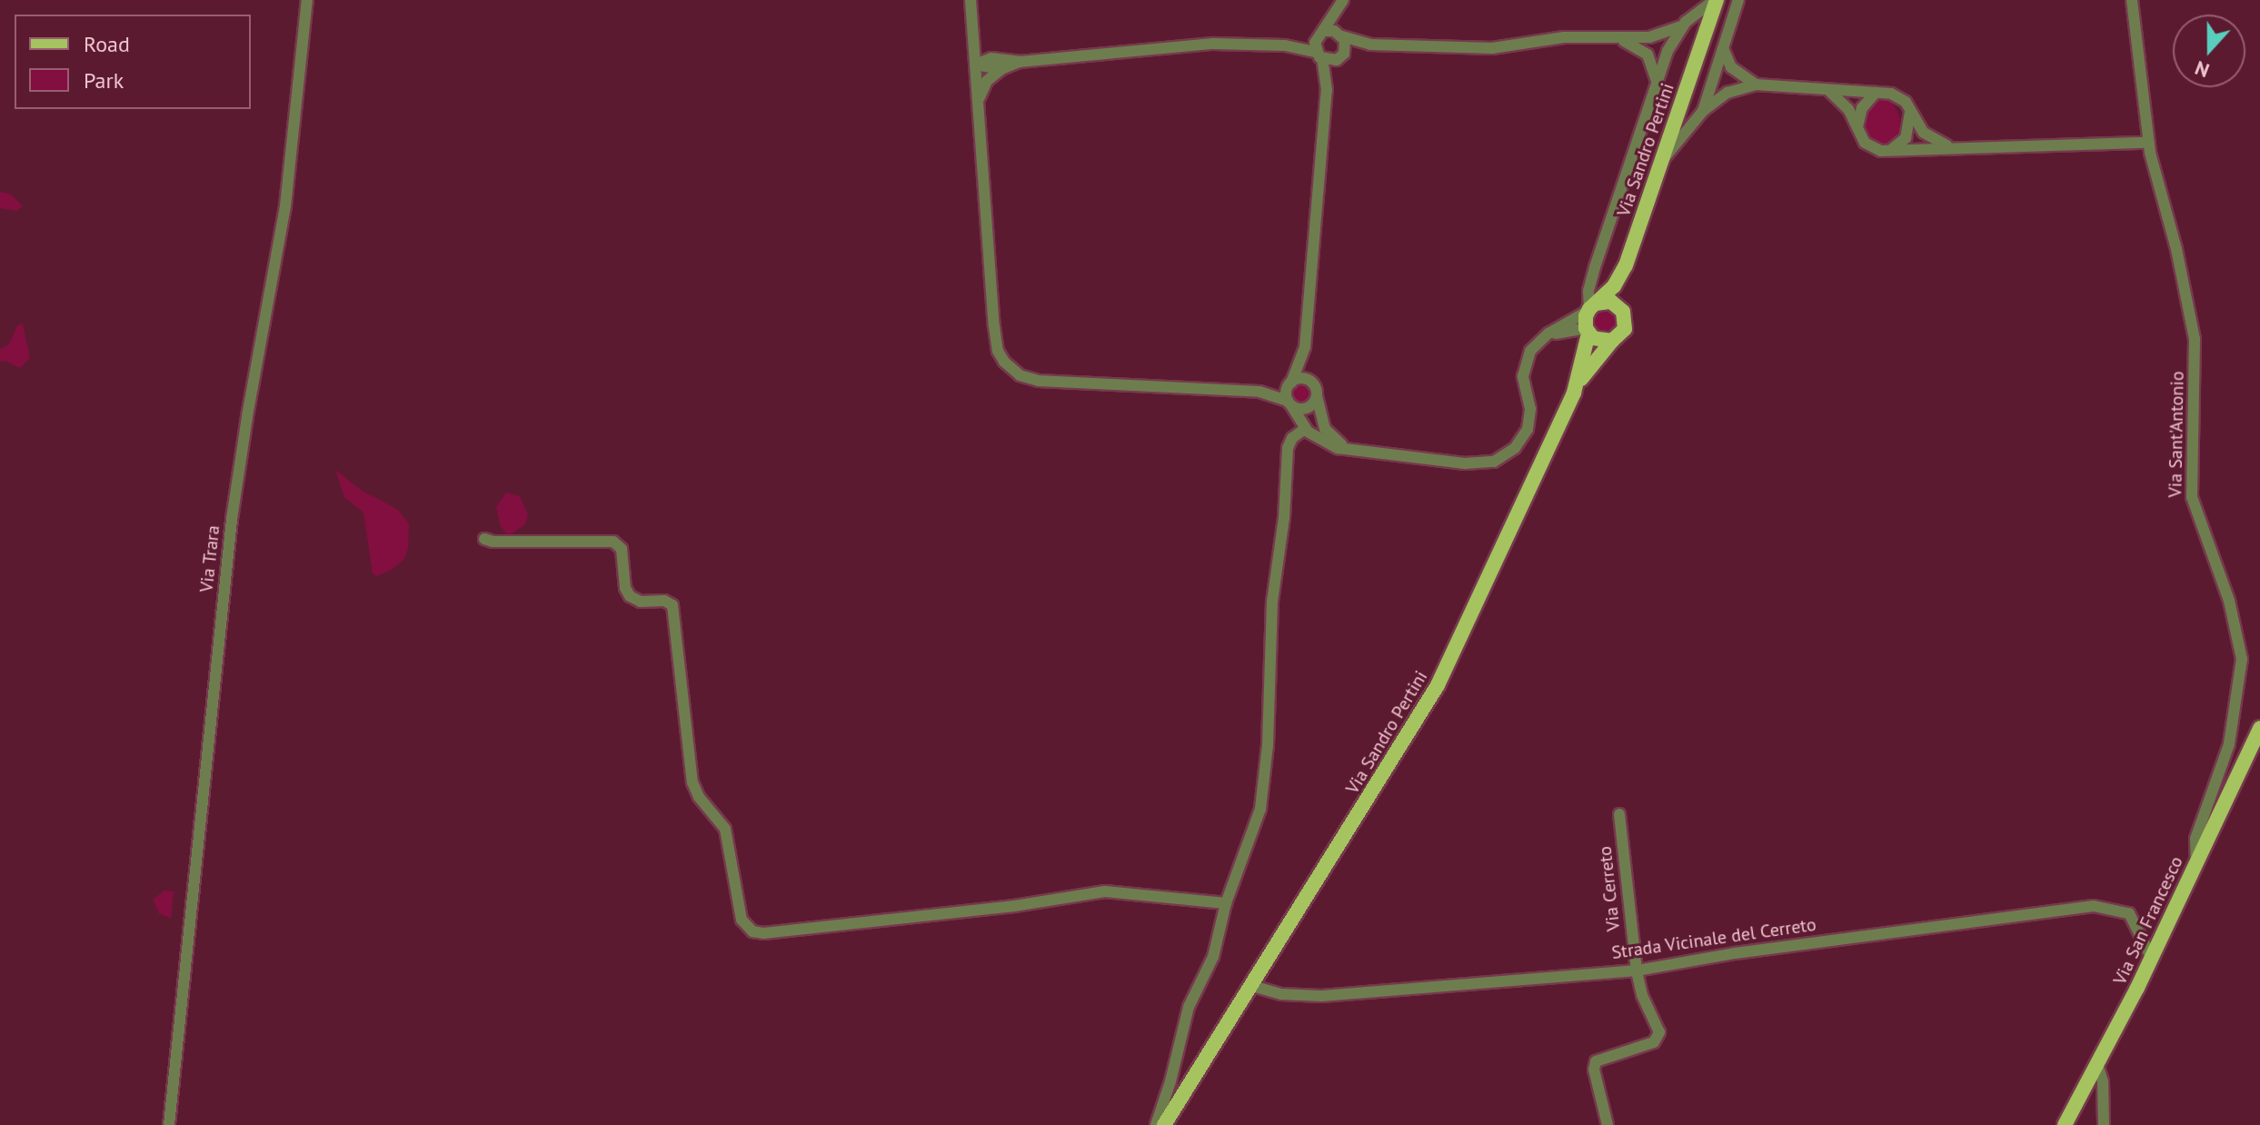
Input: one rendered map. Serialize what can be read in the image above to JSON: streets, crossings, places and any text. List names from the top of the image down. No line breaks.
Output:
{"streets":{"main road":["Via Sandro Pertini","Via San Francesco"],"street":["Via Sant'Antonio","Via Trara","Via Cerreto","Strada Vicinale del Cerreto"]},"crossings":[["Via Sandro Pertini","Strada Vicinale del Cerreto"],["Via Sant'Antonio","Via San Francesco"],["Via Cerreto","Strada Vicinale del Cerreto"],["Via San Francesco","Strada Vicinale del Cerreto"]],"legend":["Road","Park"],"north":"bottom"}
